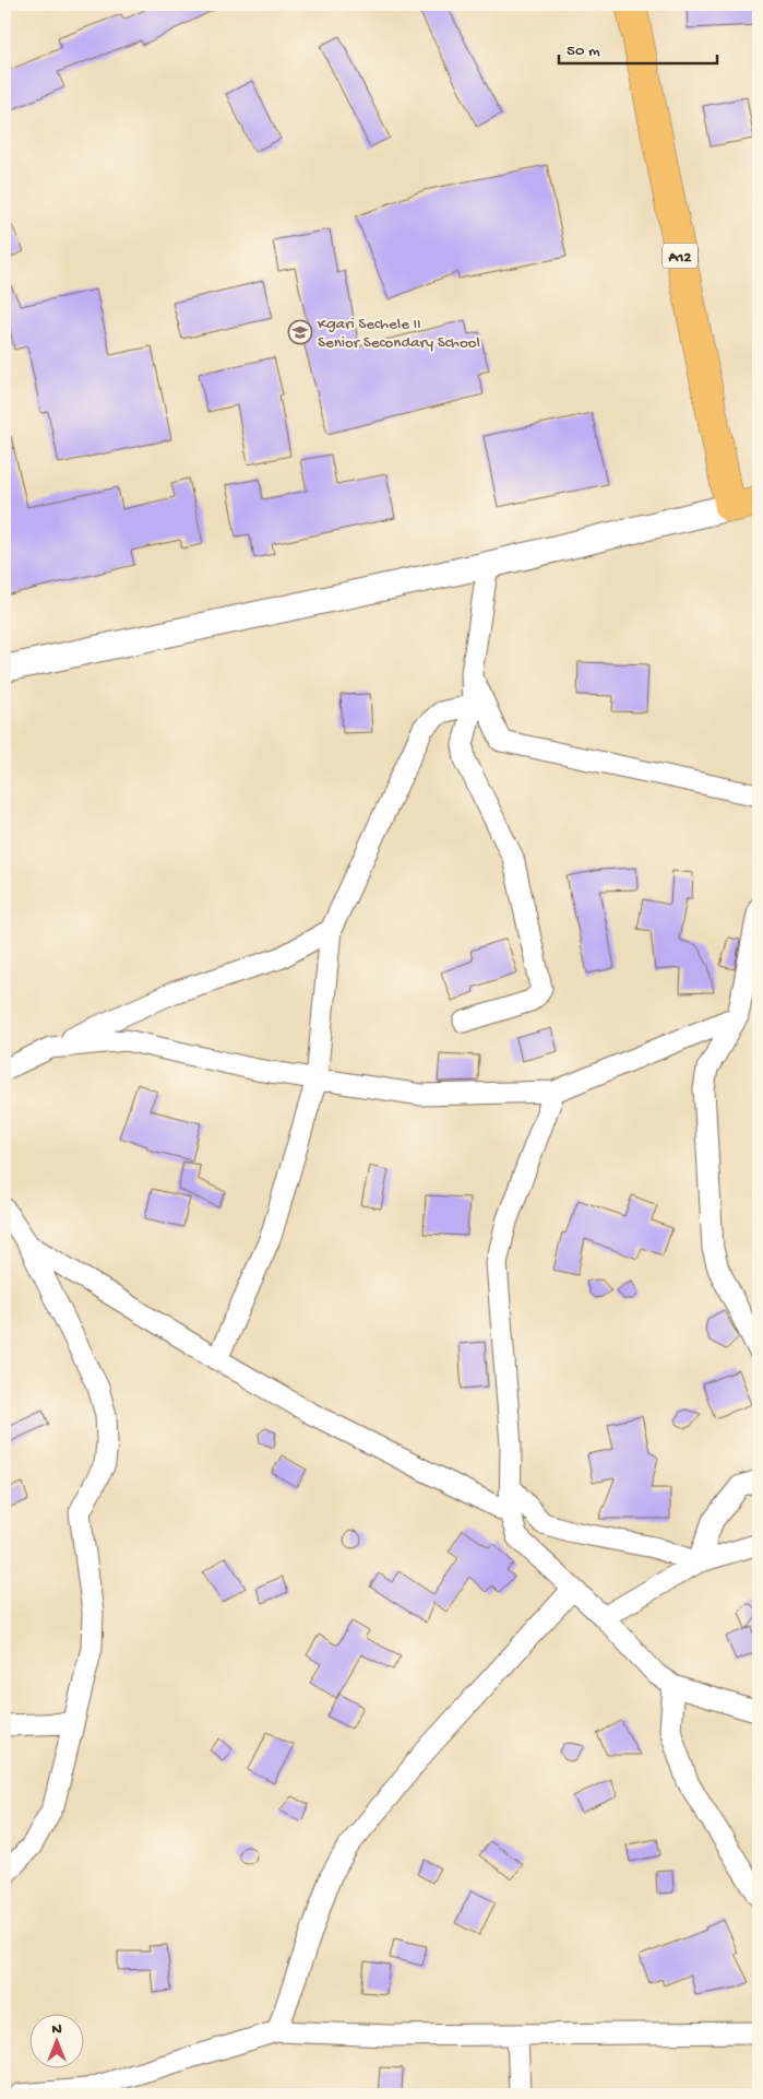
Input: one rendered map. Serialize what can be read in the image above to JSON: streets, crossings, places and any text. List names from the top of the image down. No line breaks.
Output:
{"streets":{"main road":["A12"]},"places":{"school or university":["Kgari Sechele II Senior Secondary School"]},"scale_bar":"50 m","north":"top"}
